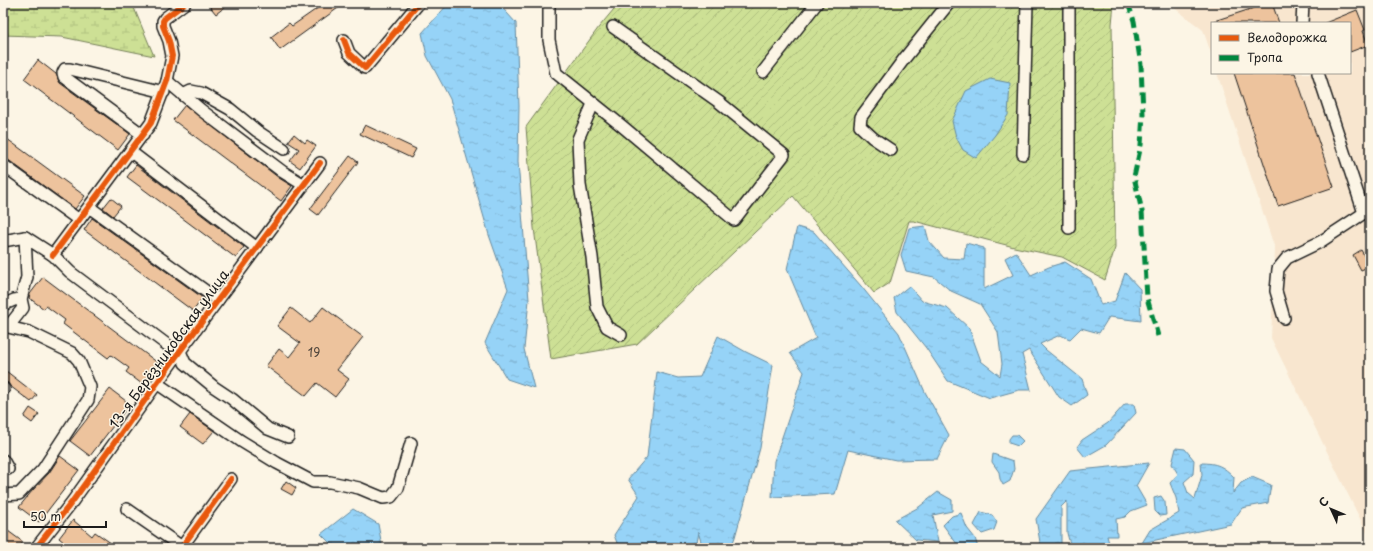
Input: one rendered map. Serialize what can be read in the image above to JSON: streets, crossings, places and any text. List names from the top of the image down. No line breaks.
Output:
{"streets":{"street":["13-я Берёзниковская улица"]},"house_numbers":["19"],"legend":["Велодорожка","Тропа"],"scale_bar":"50 m","north":"top left"}
